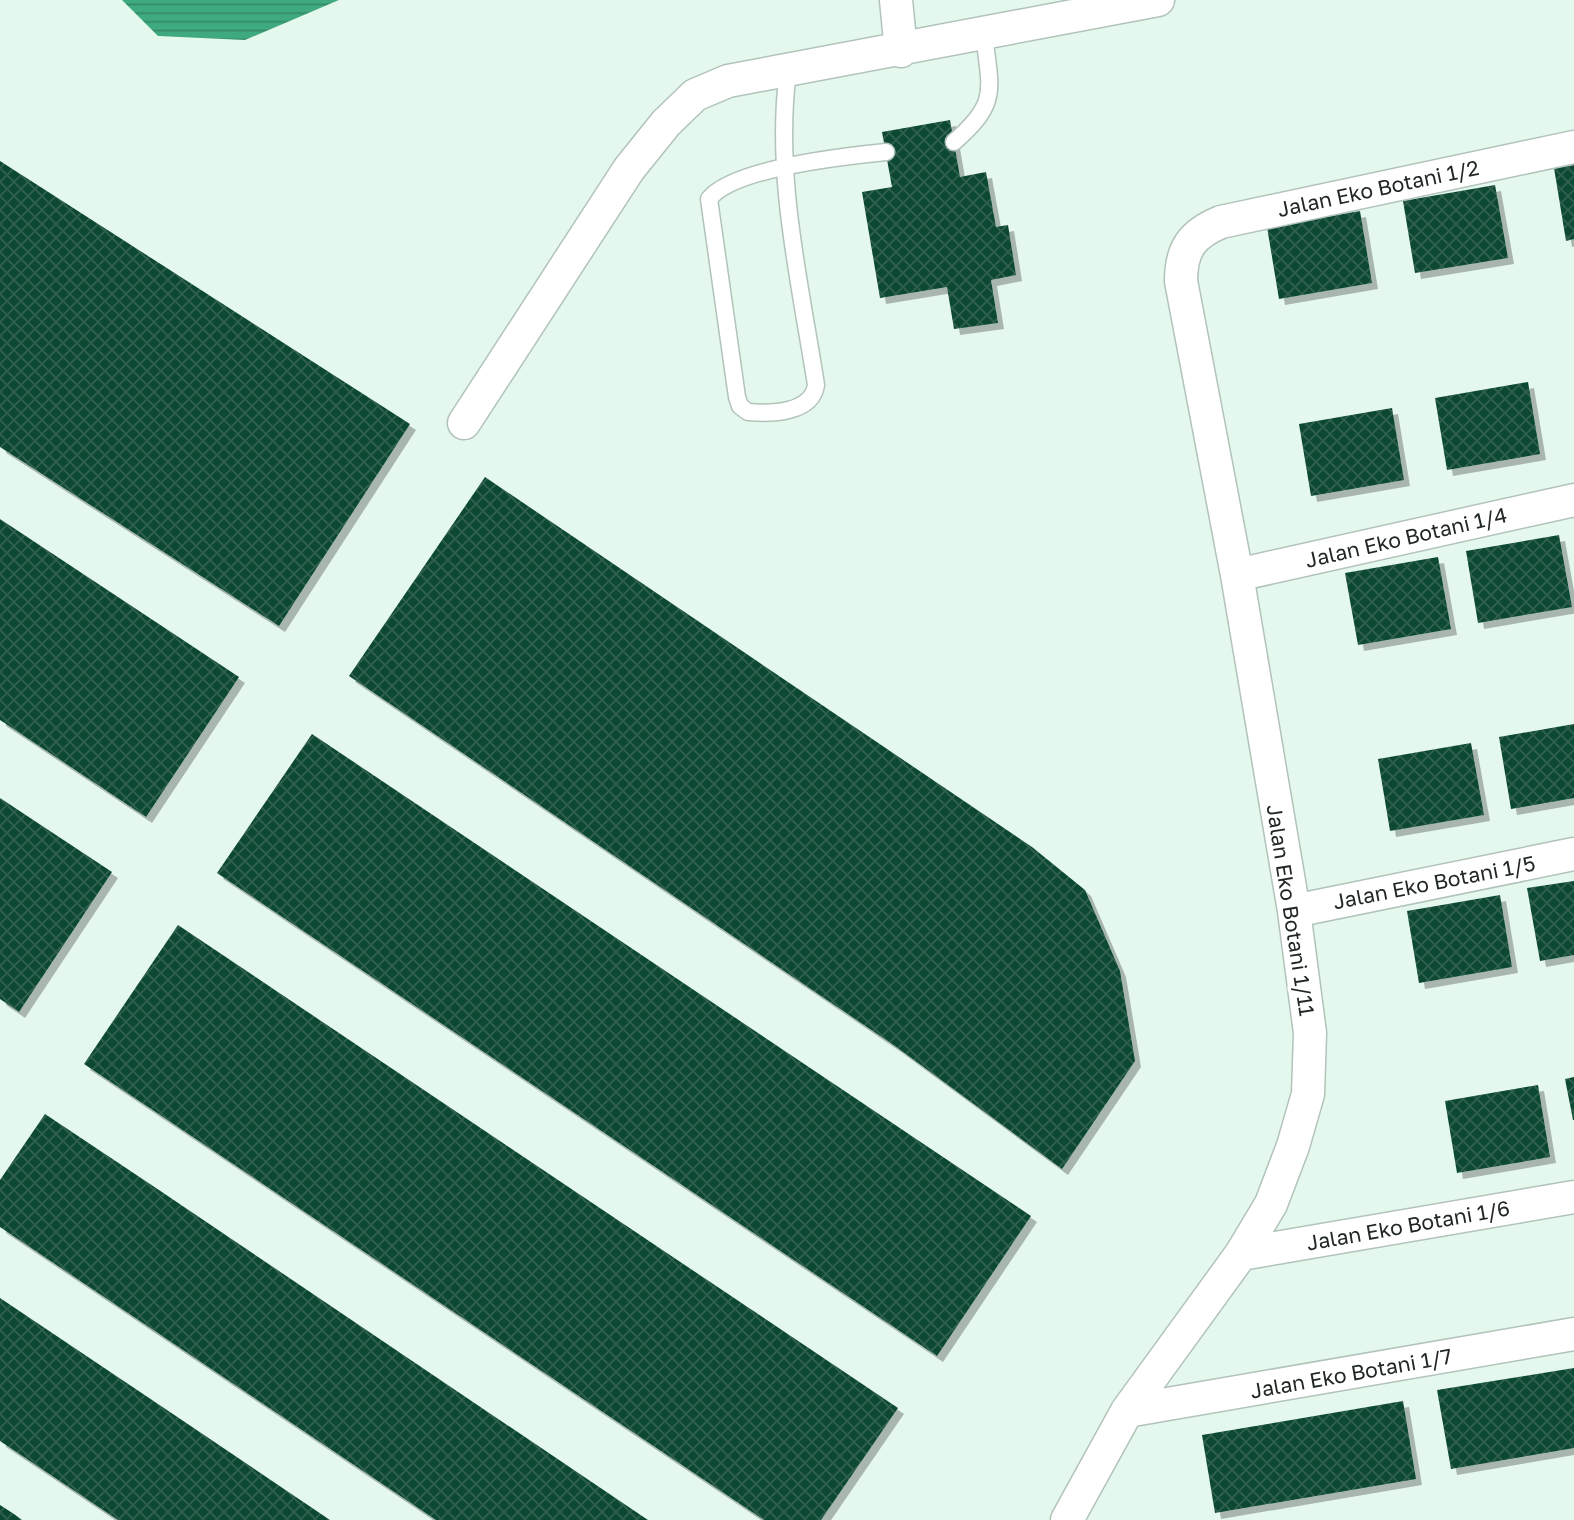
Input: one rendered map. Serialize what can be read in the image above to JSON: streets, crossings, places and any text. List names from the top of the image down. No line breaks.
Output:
{"streets":{"street":["Jalan Eko Botani 1/2","Jalan Eko Botani 1/4","Jalan Eko Botani 1/5","Jalan Eko Botani 1/11","Jalan Eko Botani 1/6","Jalan Eko Botani 1/7"]},"crossings":[["Jalan Eko Botani 1/2","Jalan Eko Botani 1/11"],["Jalan Eko Botani 1/4","Jalan Eko Botani 1/11"],["Jalan Eko Botani 1/5","Jalan Eko Botani 1/11"],["Jalan Eko Botani 1/11","Jalan Eko Botani 1/6"],["Jalan Eko Botani 1/11","Jalan Eko Botani 1/7"]]}
